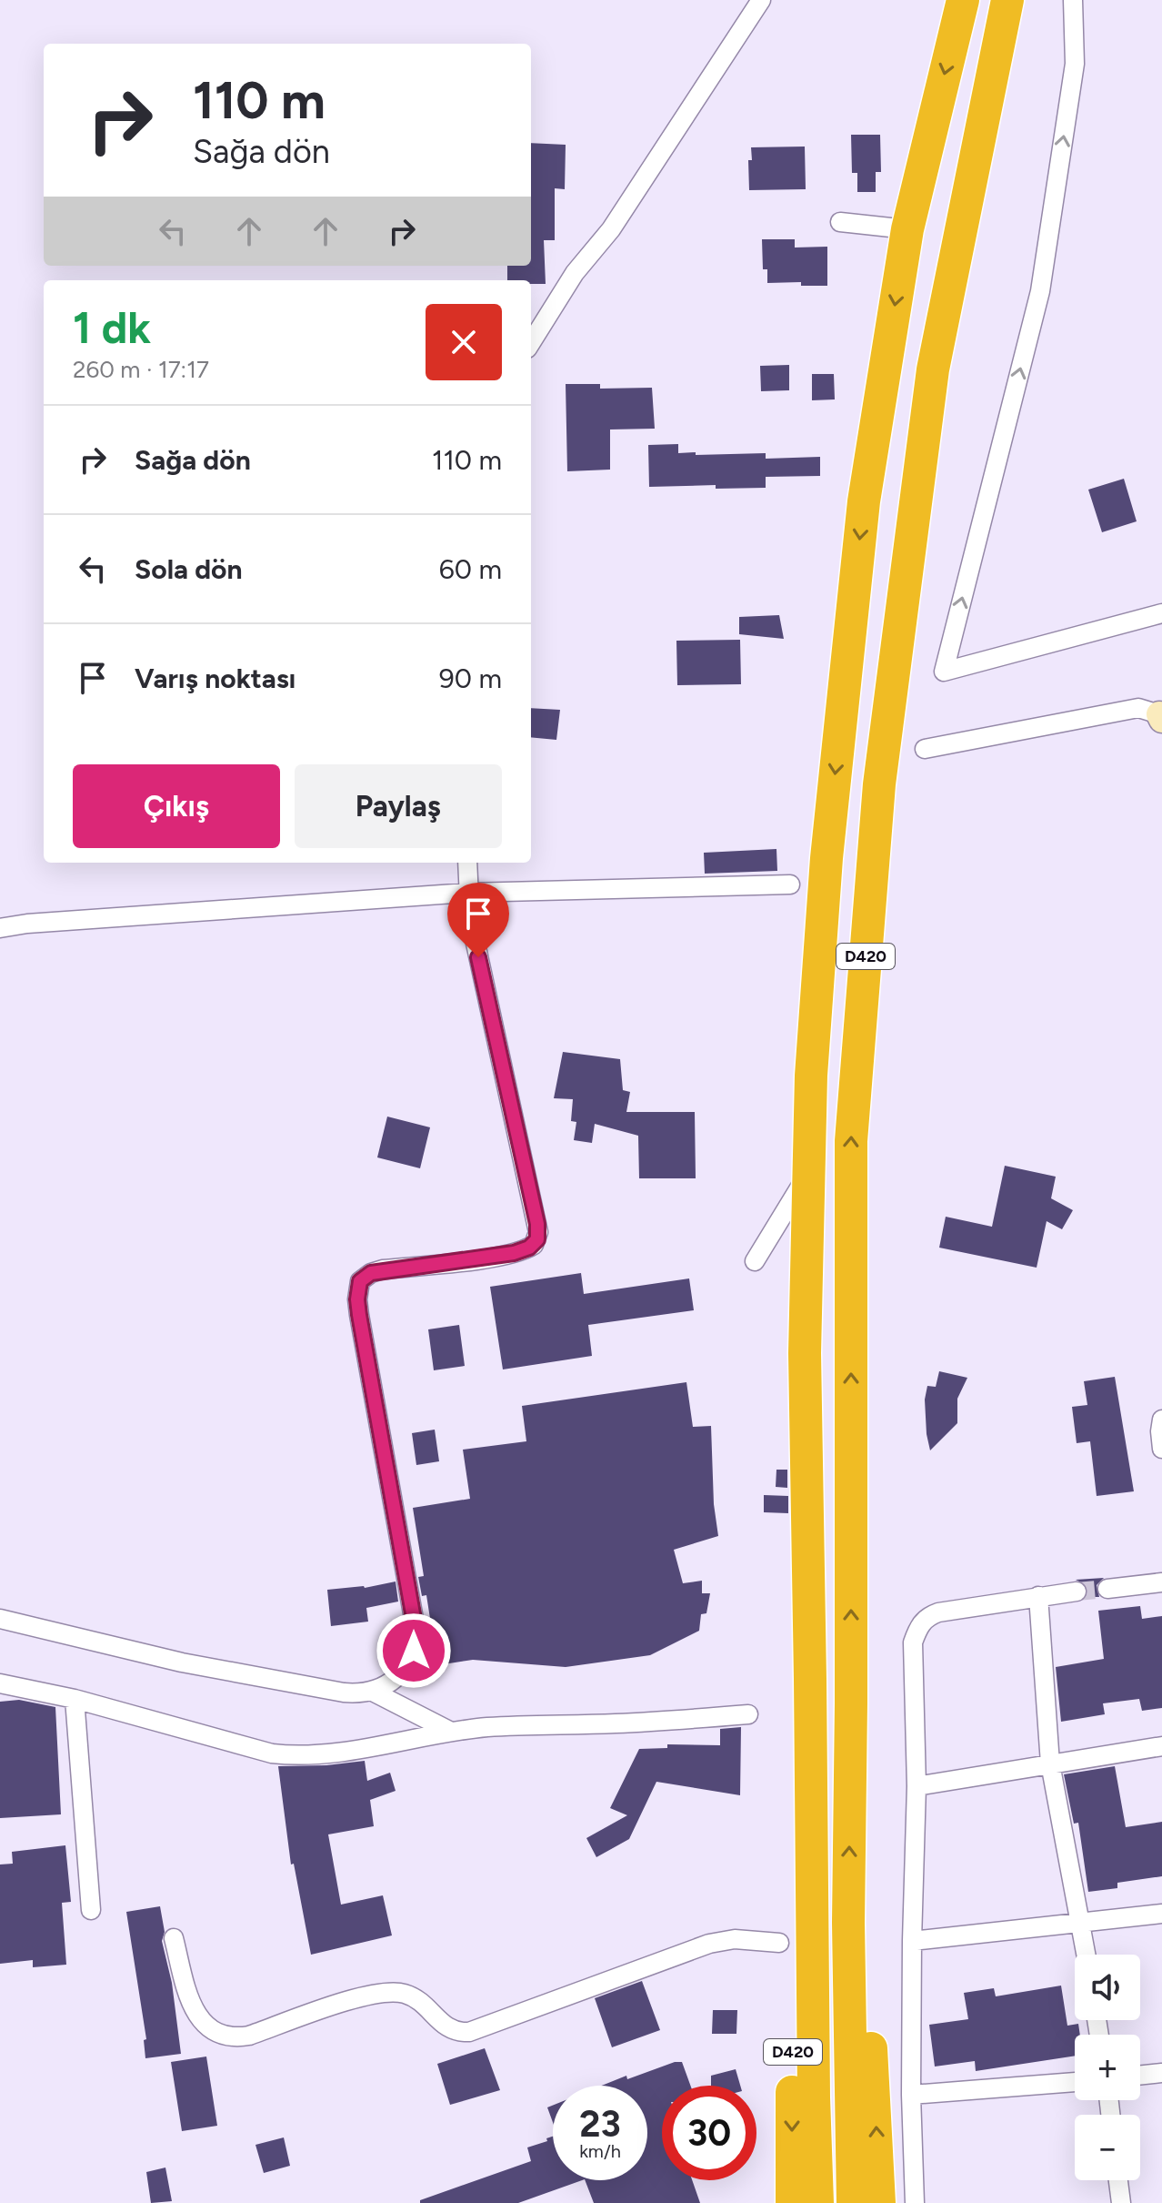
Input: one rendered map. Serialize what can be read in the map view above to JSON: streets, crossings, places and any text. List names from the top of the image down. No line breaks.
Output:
{"streets":{"highway":["D420"]},"page":{"turn":["110 m","Sağa dön"],"heading":["1 dk","260 m · 17:17"],"list":[{"name":"Sağa dön","value":"110 m"},{"name":"Sola dön","value":"60 m"},{"name":"Varış noktası","value":"90 m"}],"buttons":["Çıkış","Paylaş"],"map_buttons":["+","−"],"speed":"23 km/h","limit":"30"}}
